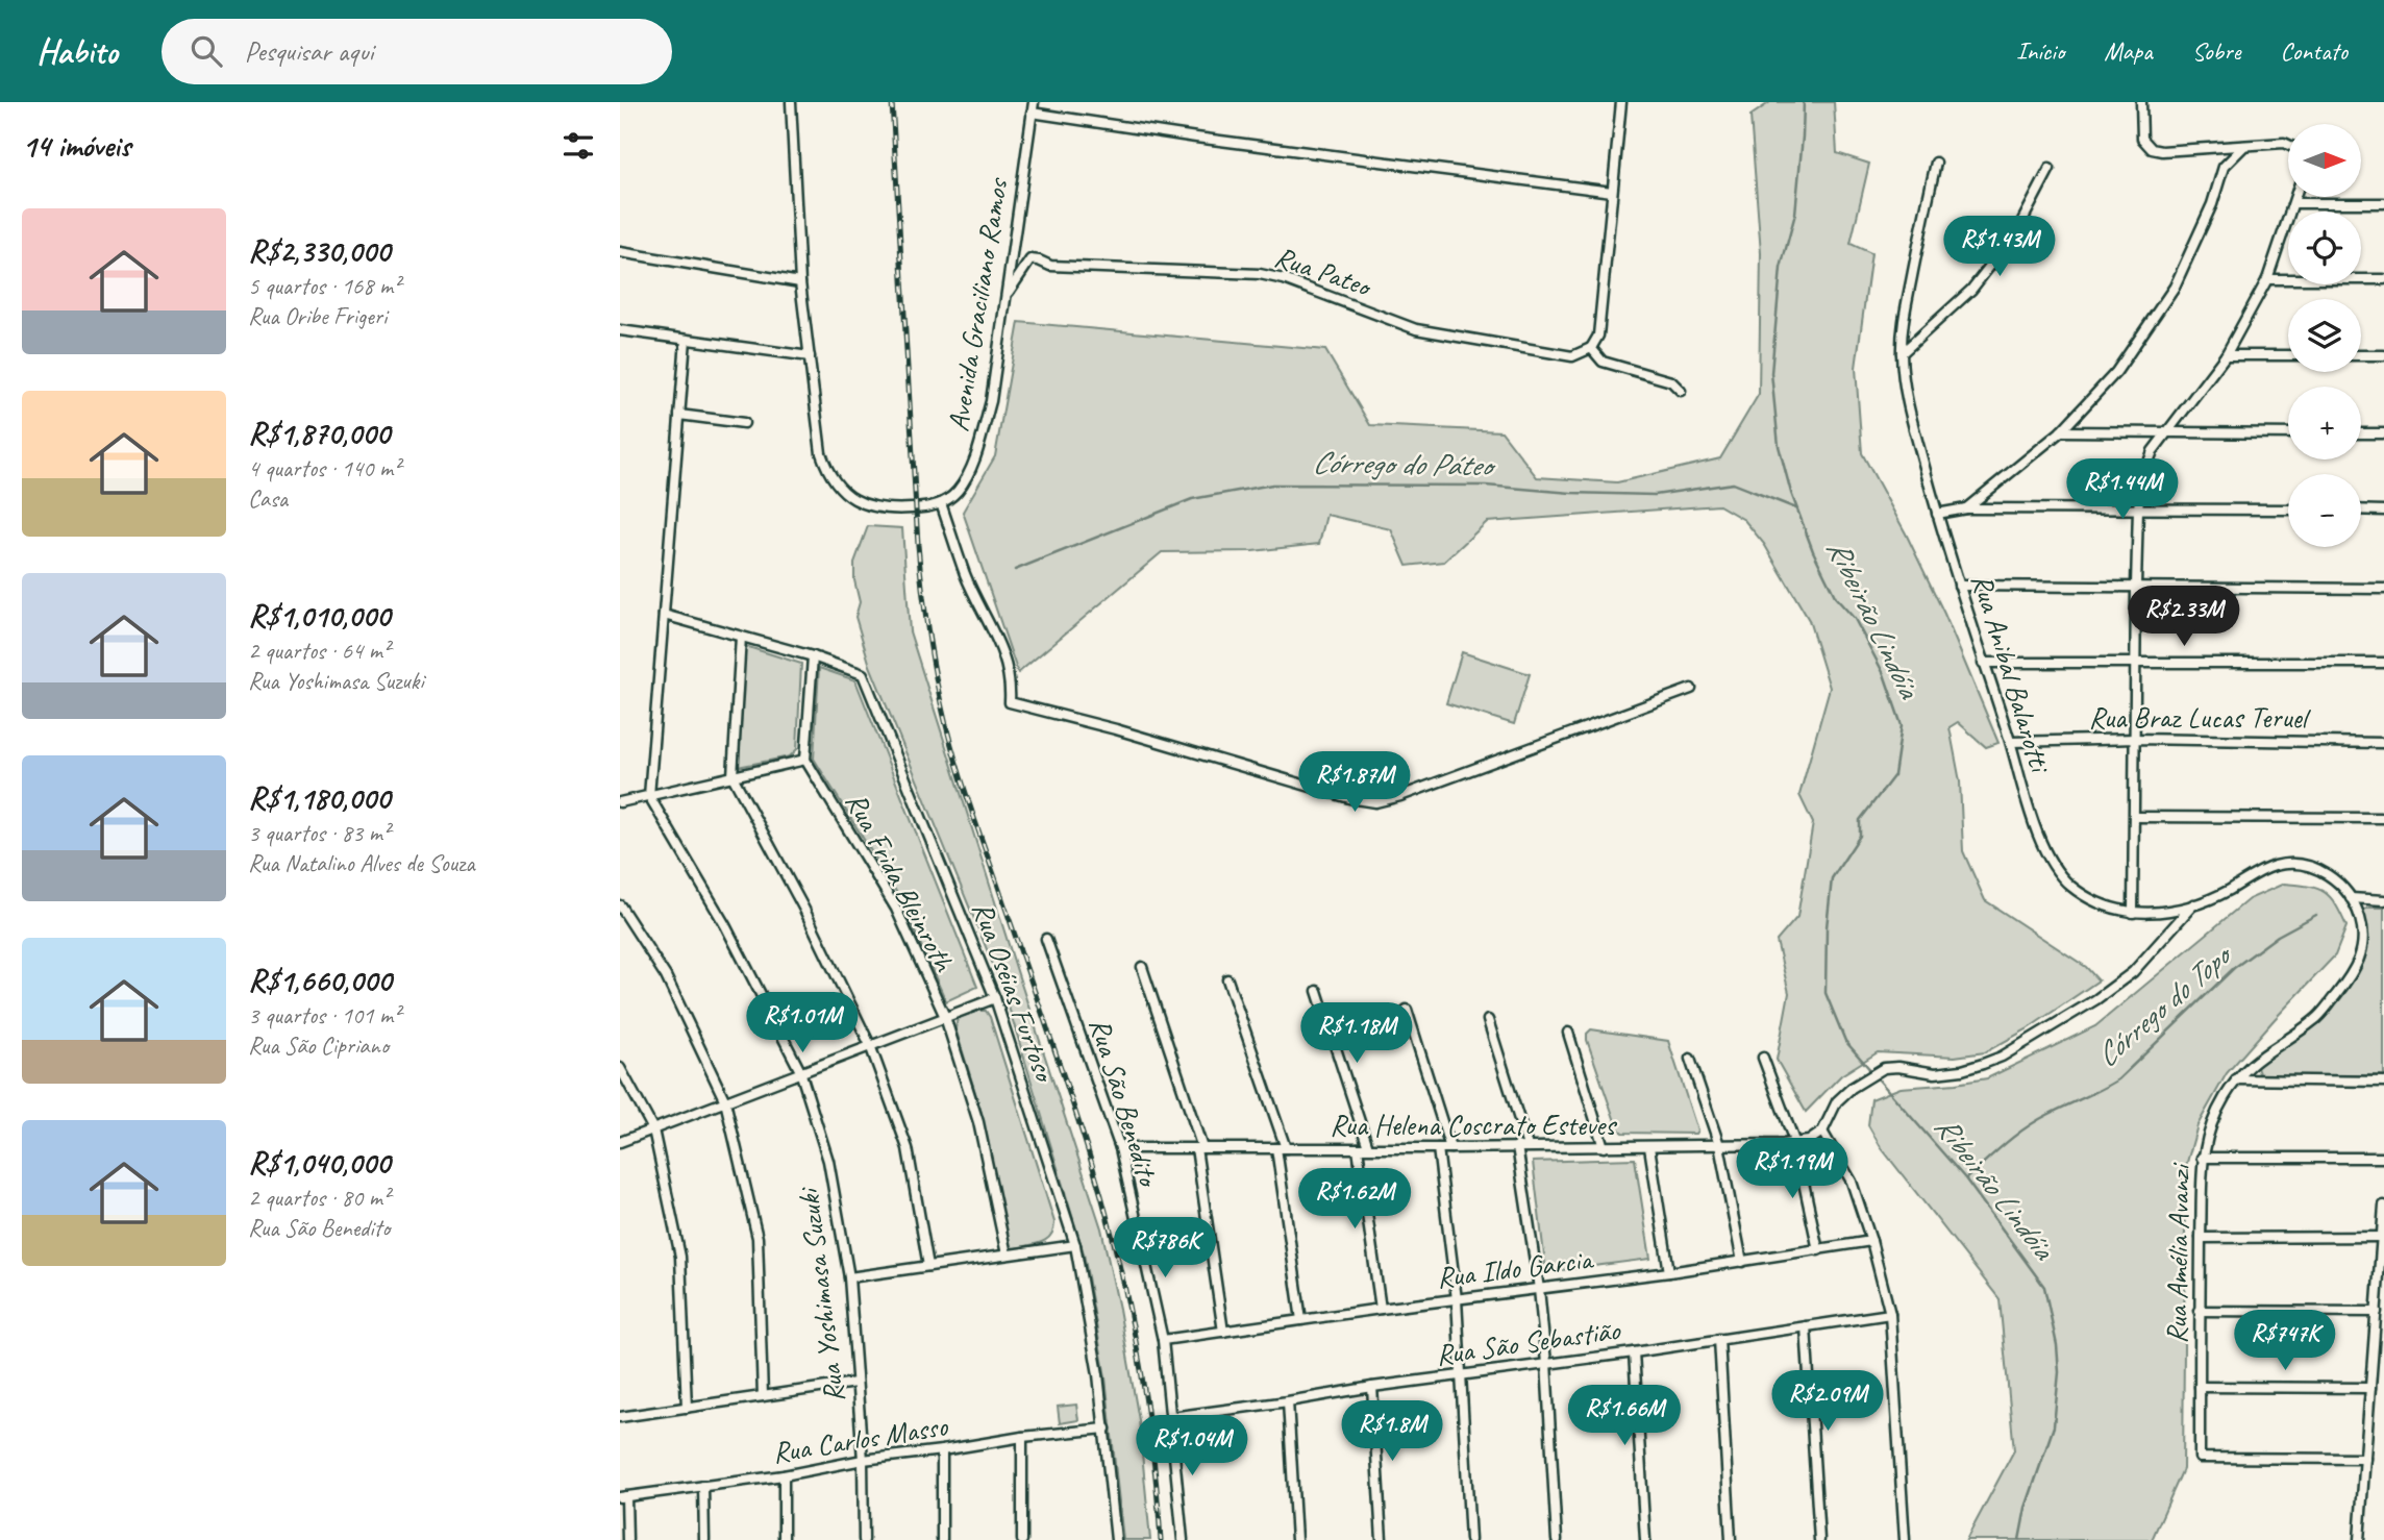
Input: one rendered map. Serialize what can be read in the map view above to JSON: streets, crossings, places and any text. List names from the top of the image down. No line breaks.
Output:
{"streets":{"street":["Rua Pateo","Avenida Graciliano Ramos","Rua Anibal Balarotti","Rua Braz Lucas Teruel","Rua Frida Bleinroth","Rua Oséias Furtoso","Rua São Benedito","Rua Helena Coscrato Esteves","Rua Amélia Avanzi","Rua Ildo Garcia","Rua Yoshimasa Suzuki","Rua São Sebastião","Rua Carlos Masso"]},"crossings":[["Rua Pateo","Avenida Graciliano Ramos"],["Rua Anibal Balarotti","Rua Braz Lucas Teruel"],["Rua Anibal Balarotti","Rua Amélia Avanzi"],["Rua Oséias Furtoso","Rua Carlos Masso"],["Rua São Benedito","Rua Helena Coscrato Esteves"],["Rua São Benedito","Rua Ildo Garcia"],["Rua São Benedito","Rua São Sebastião"],["Rua Yoshimasa Suzuki","Rua Carlos Masso"]],"water":["Córrego do Páteo","Ribeirão Lindóia","Córrego do Topo"],"north":"right","page":{"header":"Habito","search":"Pesquisar aqui","nav":["Início","Mapa","Sobre","Contato"],"heading":"14 imóveis","map_buttons":["+","−"],"list":[{"name":"R$2,330,000","note":"5 quartos · 168 m² · Rua Oribe Frigeri"},{"name":"R$1,870,000","note":"4 quartos · 140 m² · Casa"},{"name":"R$1,010,000","note":"2 quartos · 64 m² · Rua Yoshimasa Suzuki"},{"name":"R$1,180,000","note":"3 quartos · 83 m² · Rua Natalino Alves de Souza"},{"name":"R$1,660,000","note":"3 quartos · 101 m² · Rua São Cipriano"},{"name":"R$1,040,000","note":"2 quartos · 80 m² · Rua São Benedito"}],"price":["R$1.43M","R$1.44M","R$2.33M","R$1.87M","R$1.01M","R$1.18M","R$1.19M","R$1.62M","R$786K","R$747K","R$2.09M","R$1.66M","R$1.8M","R$1.04M"]}}
